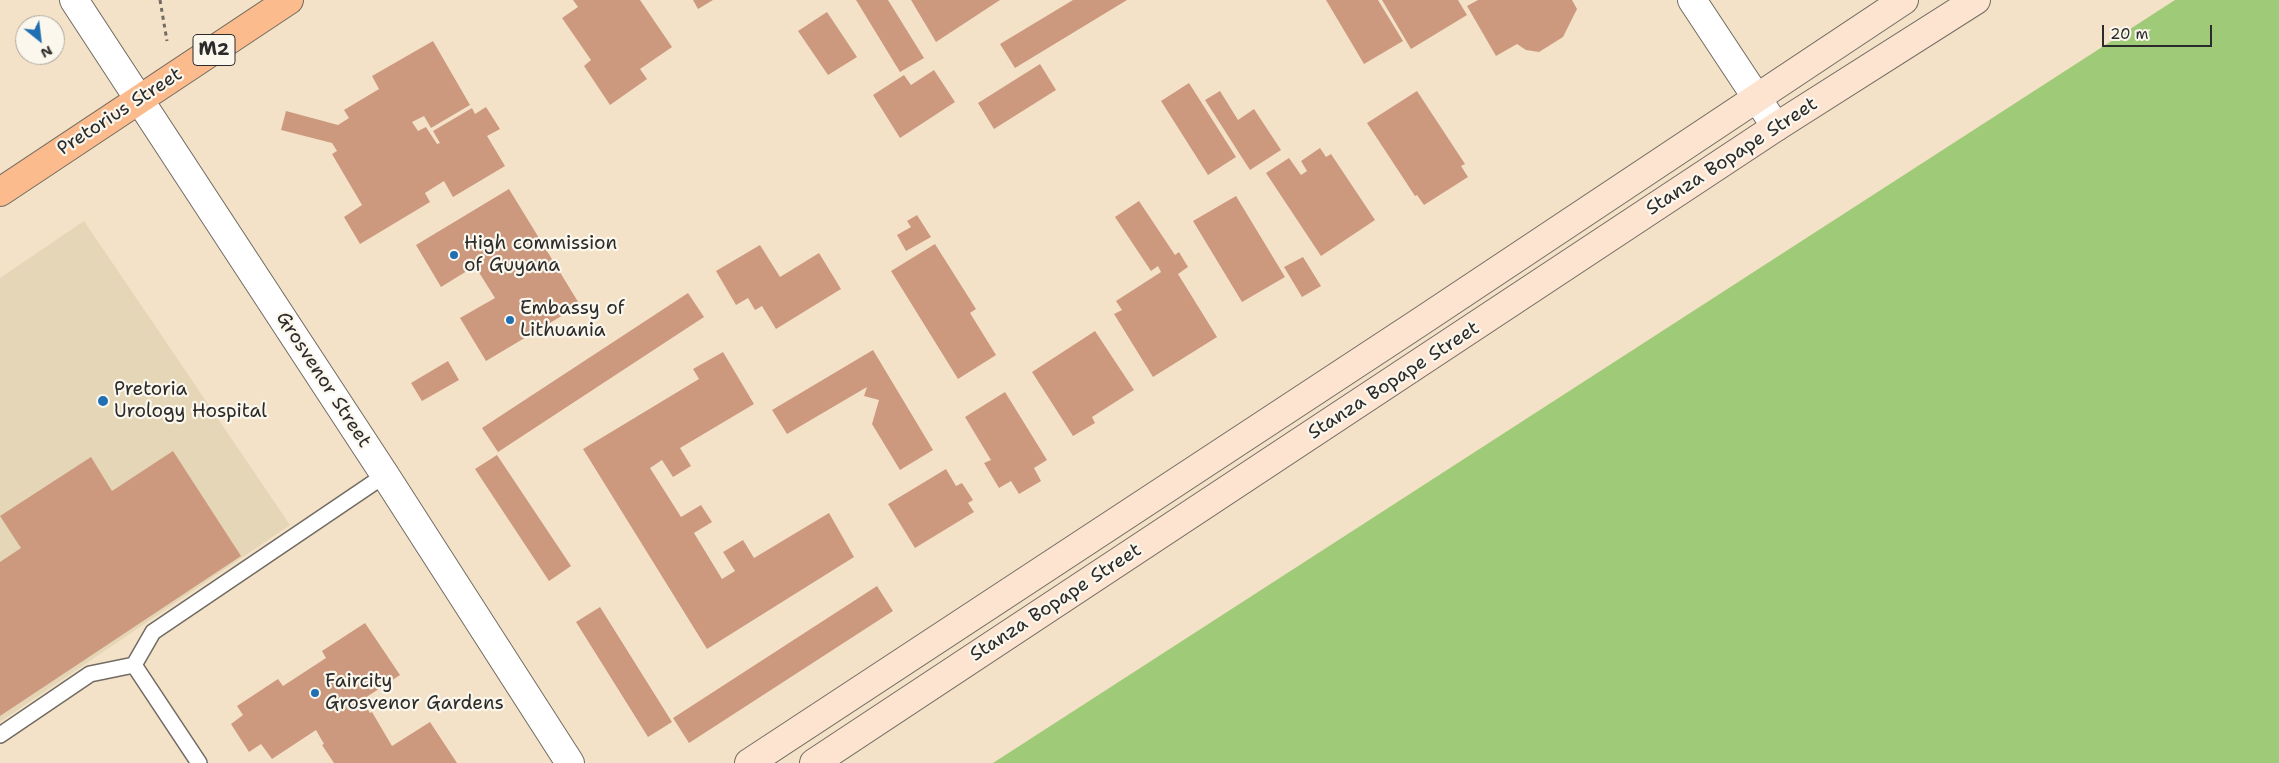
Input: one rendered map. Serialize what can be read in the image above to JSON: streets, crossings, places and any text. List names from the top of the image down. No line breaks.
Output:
{"streets":{"main road":["M2","Pretorius Street","Stanza Bopape Street"],"street":["Grosvenor Street"]},"crossings":[["Pretorius Street","Grosvenor Street"]],"places":["High commission of Guyana","Embassy of Lithuania","Pretoria Urology Hospital","Faircity Grosvenor Gardens"],"scale_bar":"20 m","north":"bottom right"}
